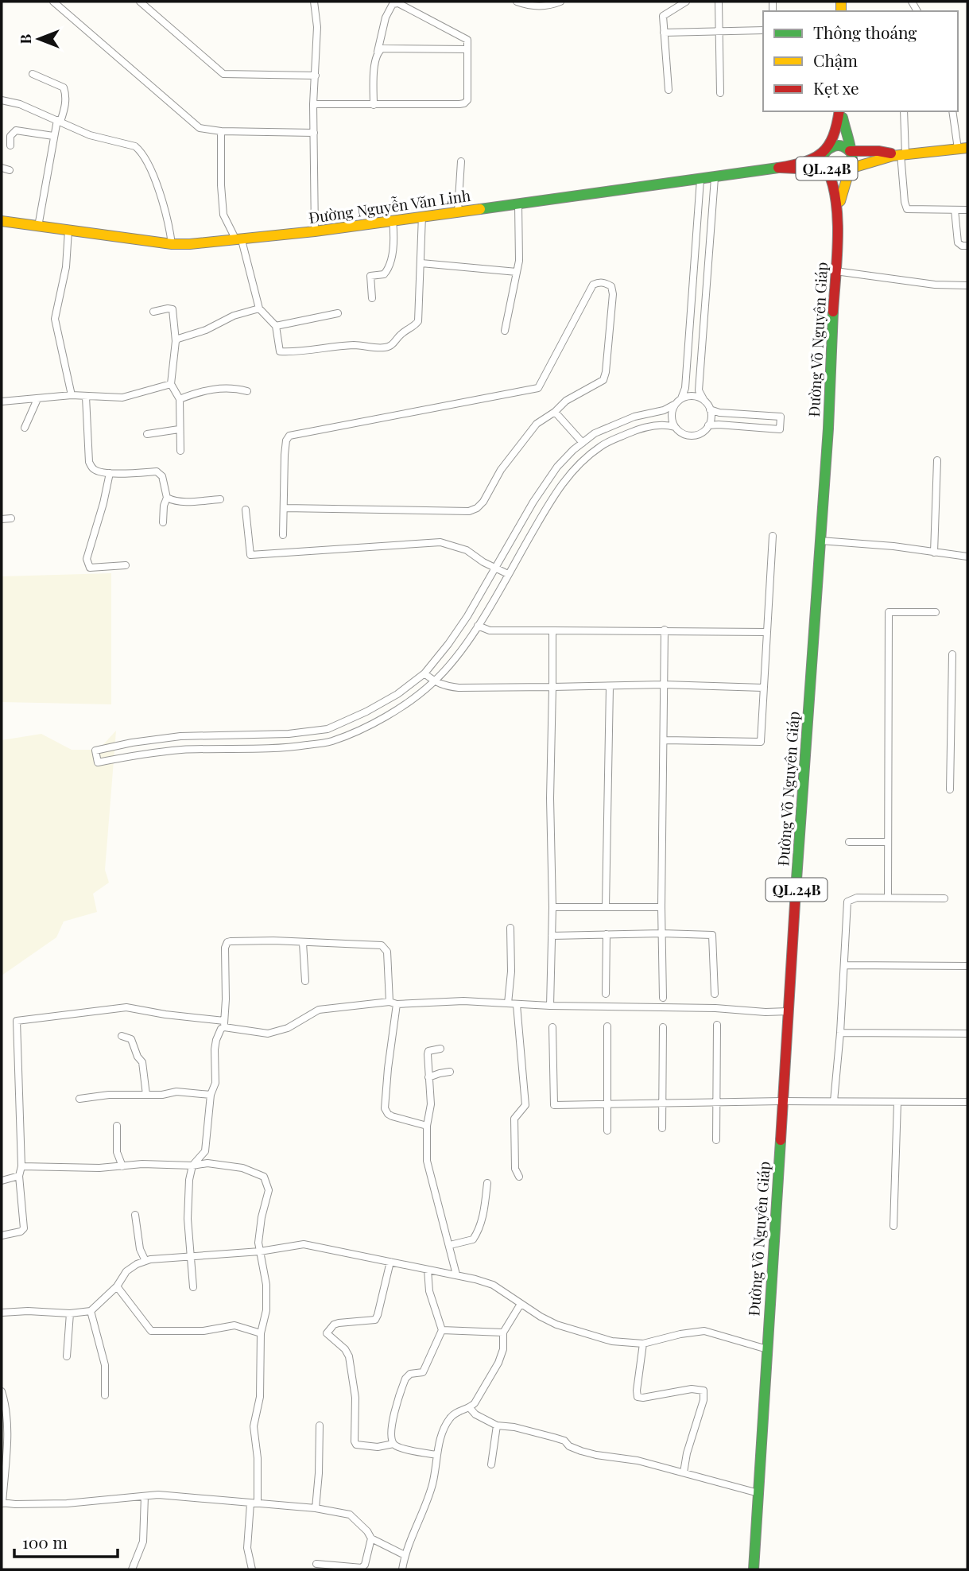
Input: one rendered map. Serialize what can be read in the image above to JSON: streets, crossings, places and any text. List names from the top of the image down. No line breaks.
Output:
{"streets":{"main road":["QL.24B","Đường Nguyễn Văn Linh","Đường Võ Nguyên Giáp"]},"crossings":[["QL.24B","Đường Nguyễn Văn Linh"],["QL.24B","Đường Võ Nguyên Giáp"],["Đường Nguyễn Văn Linh","Đường Võ Nguyên Giáp"]],"legend":["Thông thoáng","Chậm","Kẹt xe"],"scale_bar":"100 m","north":"left"}
